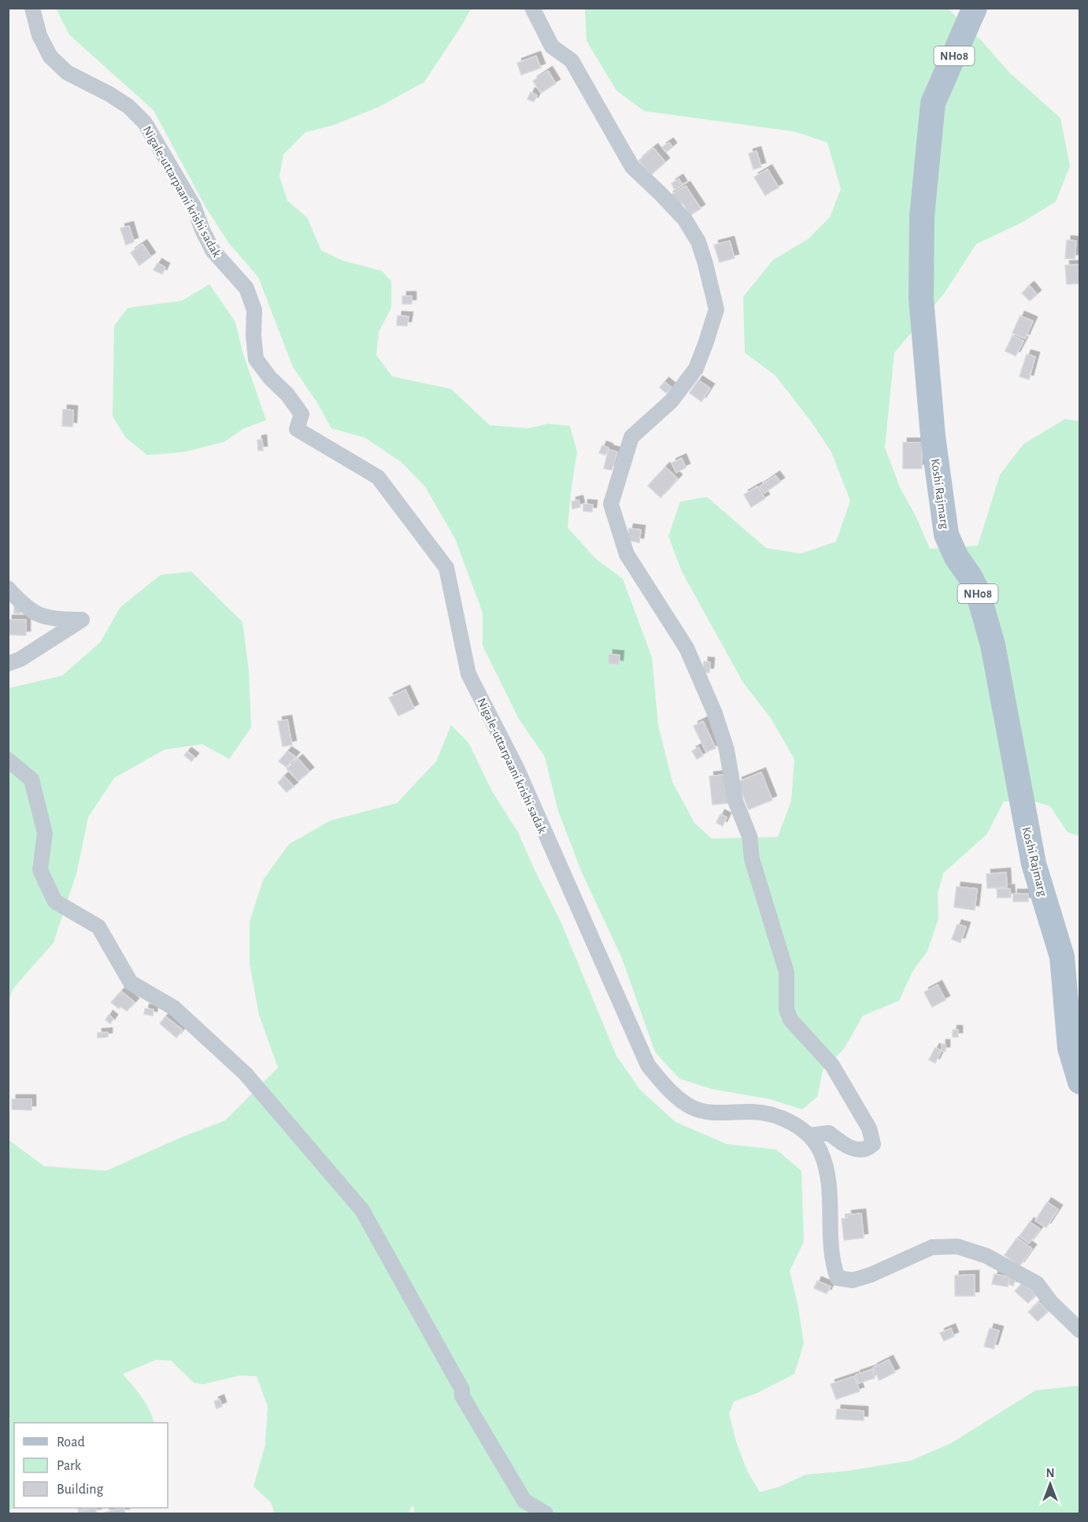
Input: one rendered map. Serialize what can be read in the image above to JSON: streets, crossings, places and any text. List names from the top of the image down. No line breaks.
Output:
{"streets":{"main road":["NH08","Koshi Rajmarg"],"street":["Nigale-uttarpaani krishi sadak"]},"legend":["Road","Park","Building"],"north":"top"}
